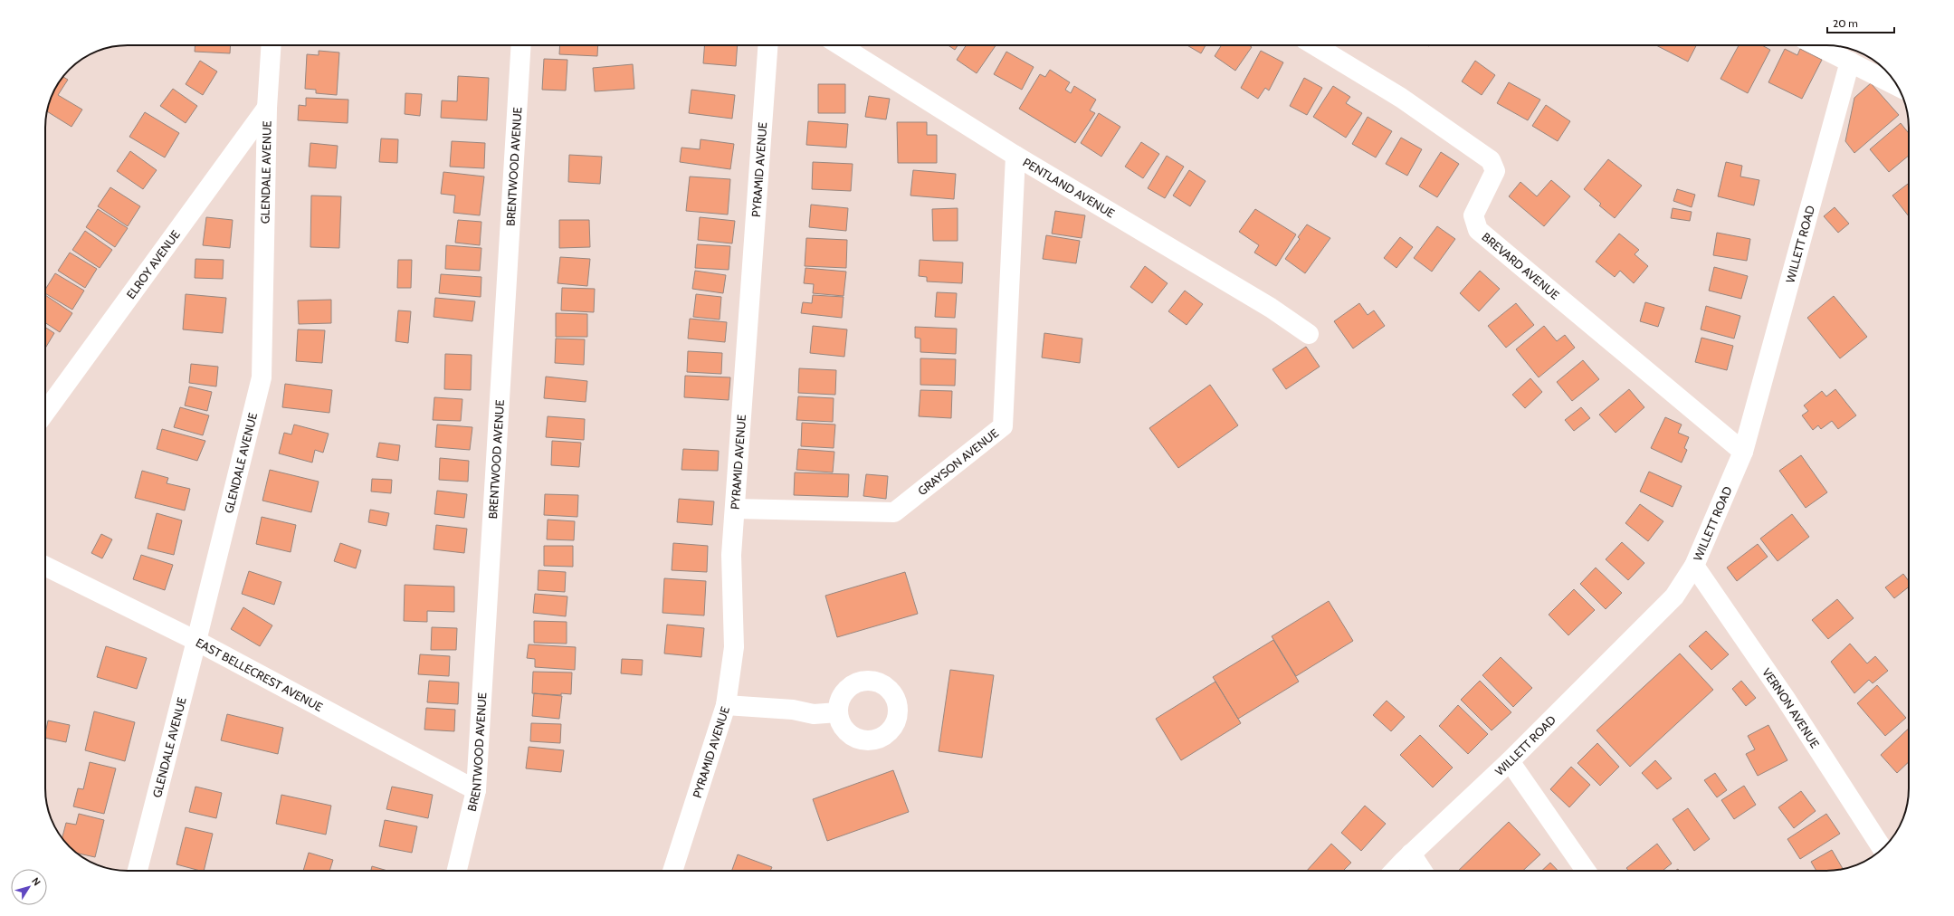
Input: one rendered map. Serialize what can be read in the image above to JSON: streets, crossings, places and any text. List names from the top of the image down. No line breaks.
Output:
{"streets":{"street":["BRENTWOOD AVENUE","PYRAMID AVENUE","GLENDALE AVENUE","PENTLAND AVENUE","WILLETT ROAD","ELROY AVENUE","BREVARD AVENUE","GRAYSON AVENUE","EAST BELLECREST AVENUE","VERNON AVENUE"]},"crossings":[["BRENTWOOD AVENUE","EAST BELLECREST AVENUE"],["PYRAMID AVENUE","GRAYSON AVENUE"],["GLENDALE AVENUE","ELROY AVENUE"],["GLENDALE AVENUE","EAST BELLECREST AVENUE"],["PENTLAND AVENUE","GRAYSON AVENUE"],["WILLETT ROAD","BREVARD AVENUE"],["WILLETT ROAD","VERNON AVENUE"]],"scale_bar":"20 m","north":"top right"}
